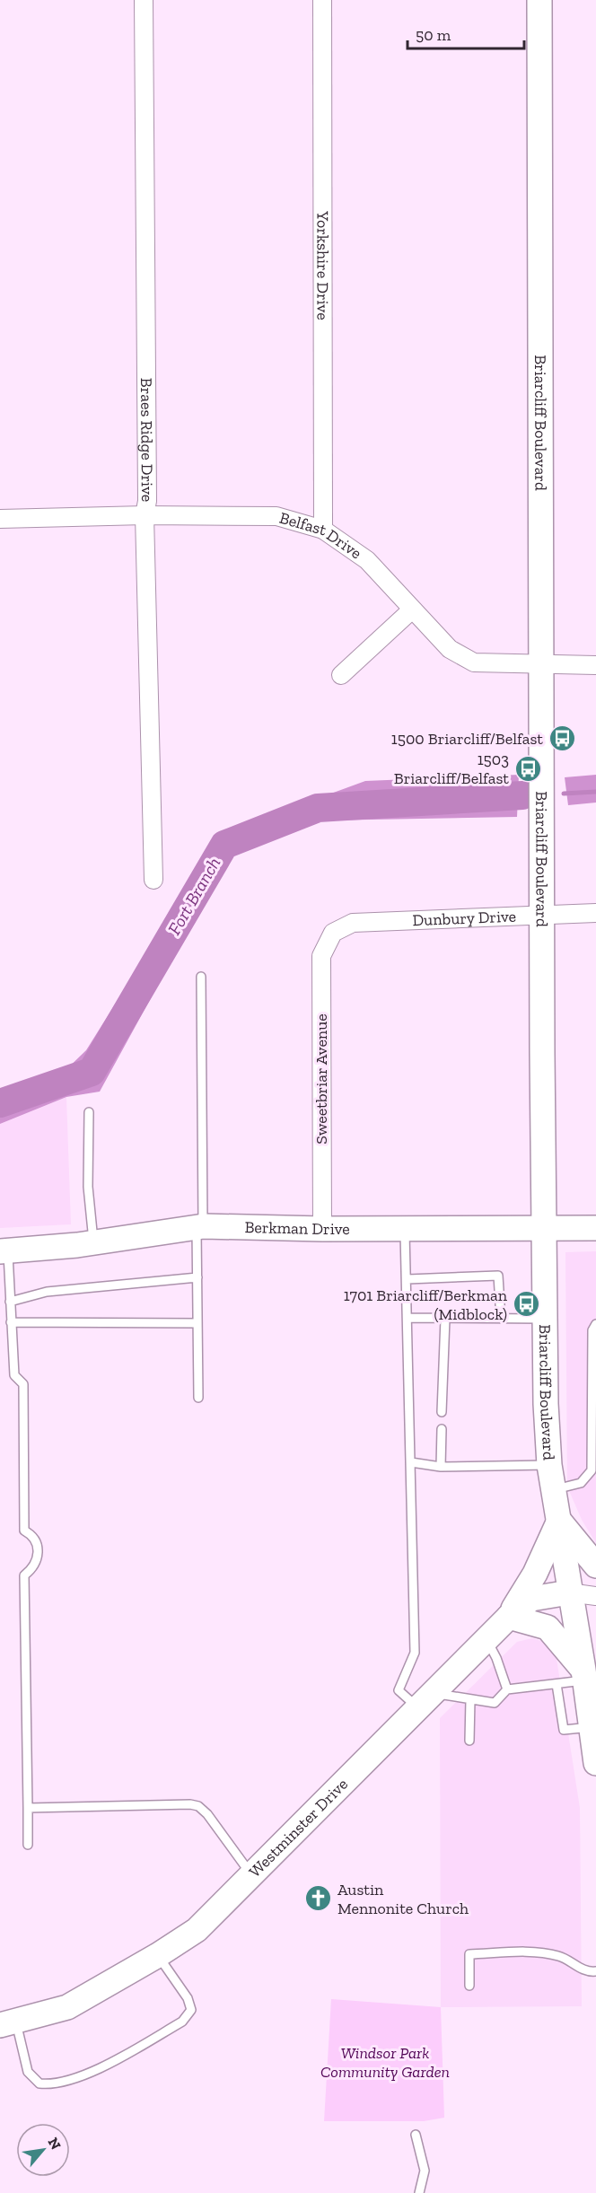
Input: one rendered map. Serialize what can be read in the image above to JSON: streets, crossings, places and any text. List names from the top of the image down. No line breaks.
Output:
{"streets":{"street":["Yorkshire Drive","Briarcliff Boulevard","Braes Ridge Drive","Belfast Drive","Dunbury Drive","Sweetbriar Avenue","Berkman Drive","Westminster Drive"]},"crossings":[["Yorkshire Drive","Belfast Drive"],["Briarcliff Boulevard","Belfast Drive"],["Briarcliff Boulevard","Dunbury Drive"],["Briarcliff Boulevard","Berkman Drive"],["Briarcliff Boulevard","Westminster Drive"],["Braes Ridge Drive","Belfast Drive"],["Dunbury Drive","Sweetbriar Avenue"],["Sweetbriar Avenue","Berkman Drive"]],"water":["Fort Branch"],"parks":["Windsor Park Community Garden"],"places":{"bus stop":["1500 Briarcliff/Belfast","1503 Briarcliff/Belfast","1701 Briarcliff/Berkman (Midblock)"],"church":["Austin Mennonite Church"]},"scale_bar":"50 m","north":"top right"}
